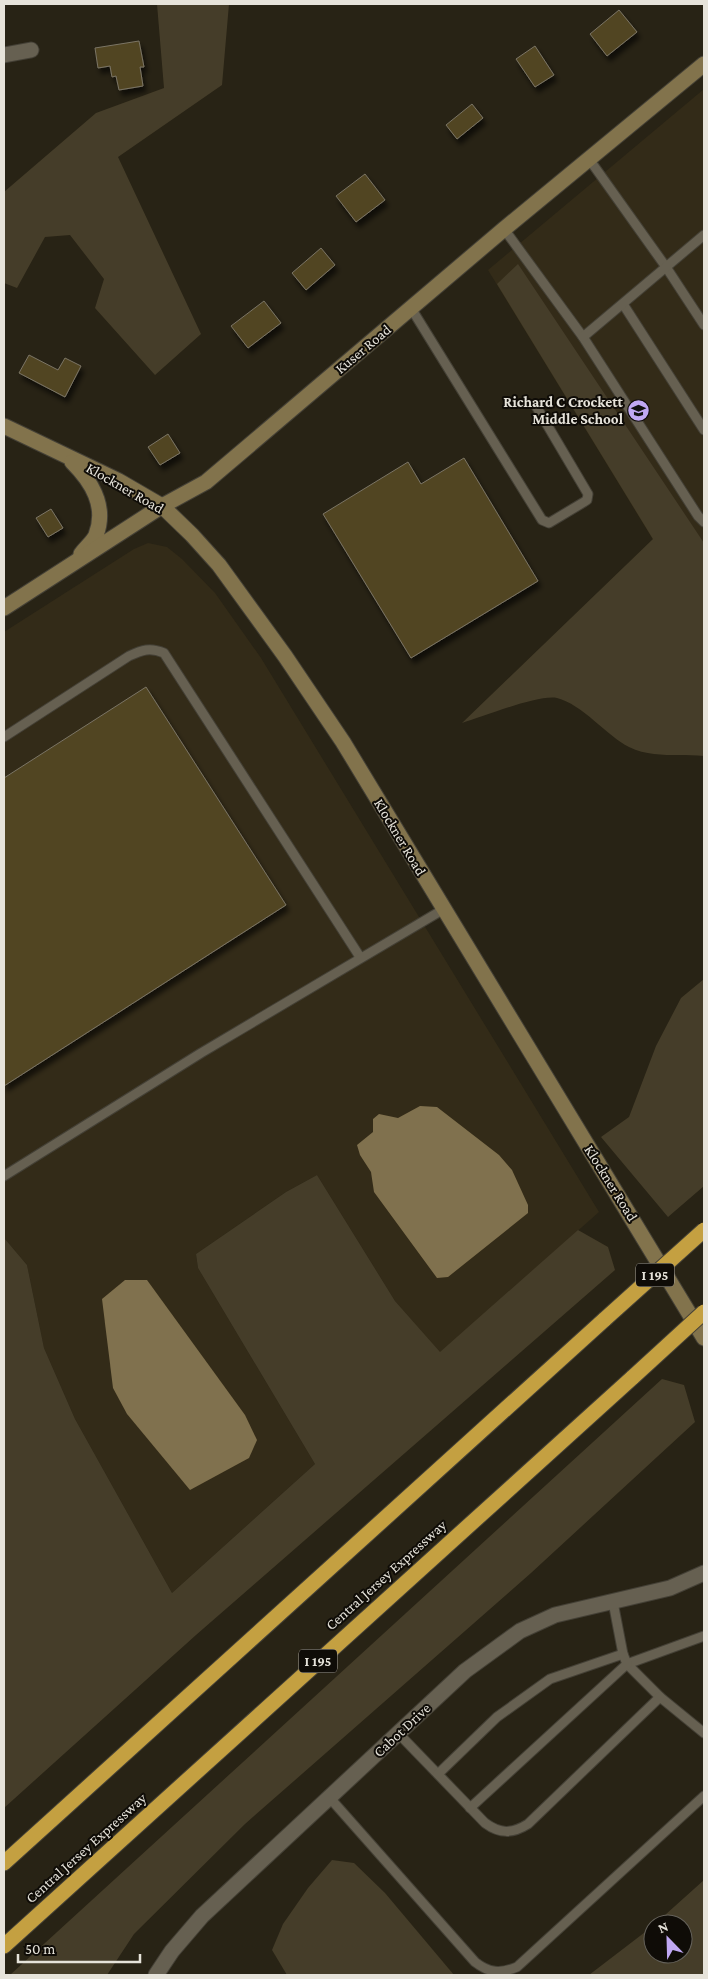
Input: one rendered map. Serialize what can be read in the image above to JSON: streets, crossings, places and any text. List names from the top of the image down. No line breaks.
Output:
{"streets":{"highway":["I 195","Central Jersey Expressway"],"main road":["Kuser Road","Klockner Road"],"street":["Cabot Drive"]},"crossings":[["Kuser Road","Klockner Road"]],"places":{"school or university":["Richard C Crockett Middle School"]},"scale_bar":"50 m","north":"top left"}
